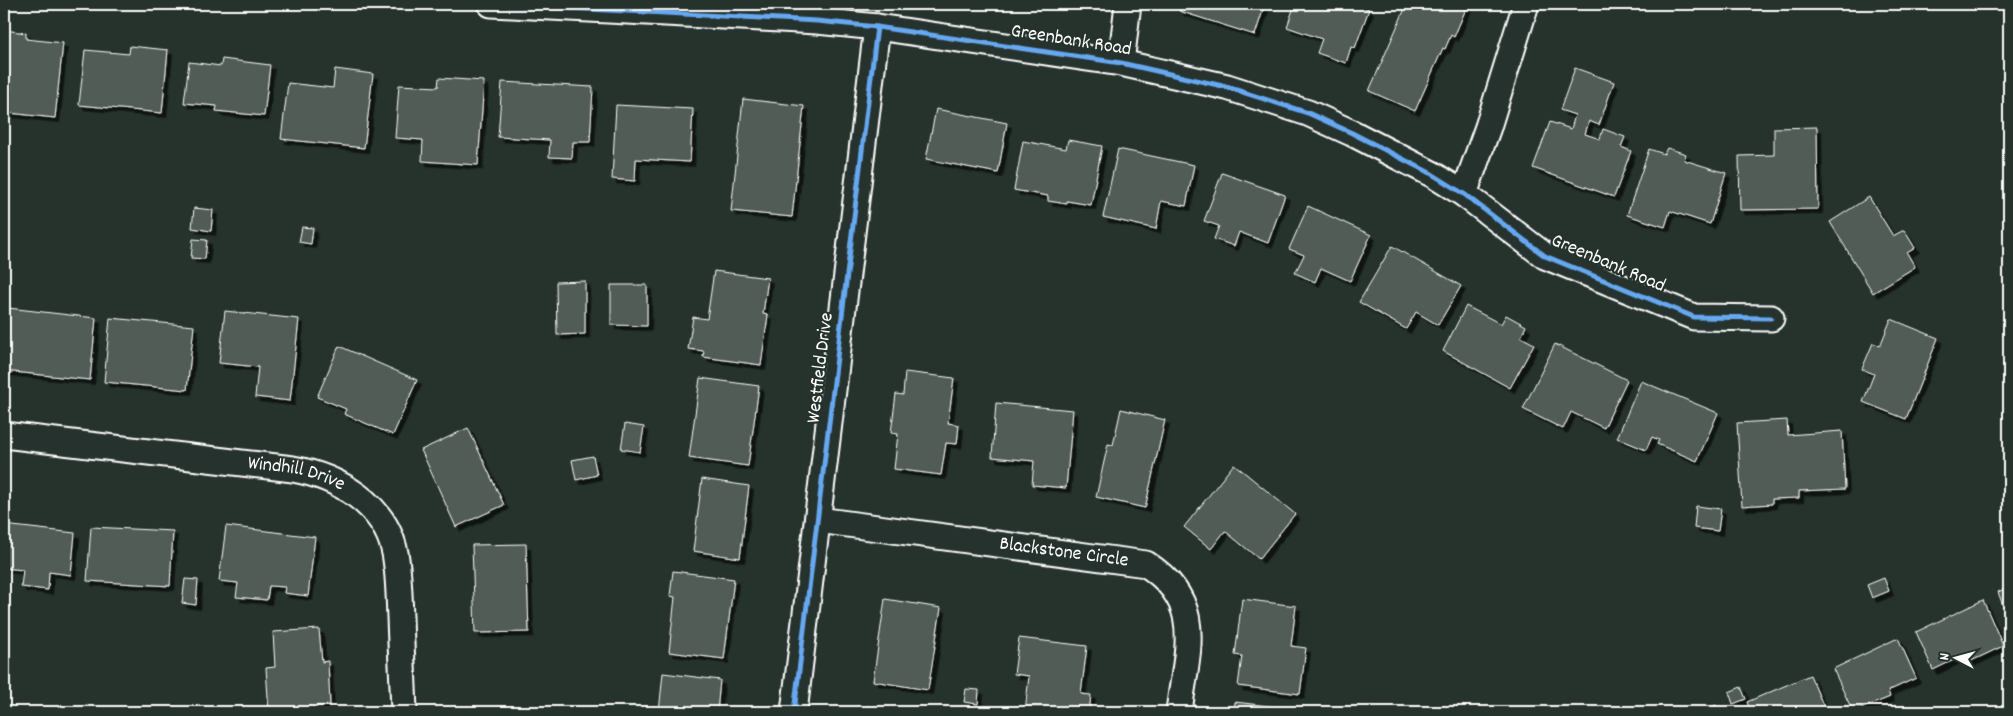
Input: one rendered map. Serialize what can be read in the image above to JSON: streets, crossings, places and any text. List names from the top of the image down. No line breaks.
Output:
{"streets":{"street":["Greenbank Road","Westfield Drive","Windhill Drive","Blackstone Circle"]},"crossings":[["Greenbank Road","Westfield Drive"],["Westfield Drive","Blackstone Circle"]],"north":"left"}
